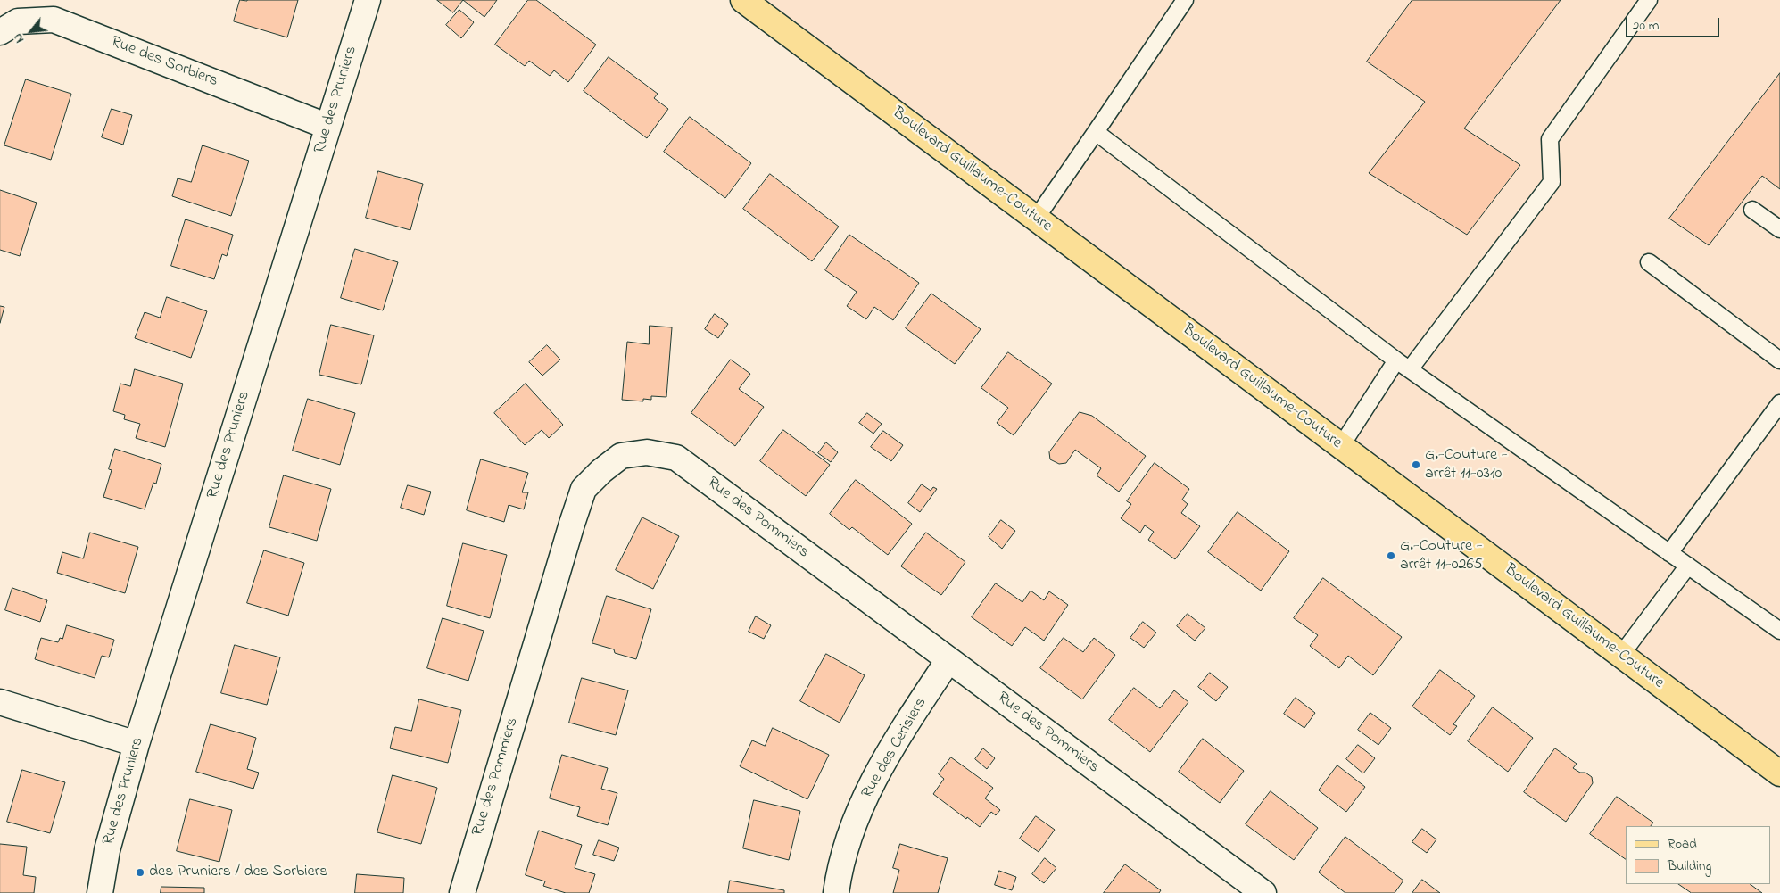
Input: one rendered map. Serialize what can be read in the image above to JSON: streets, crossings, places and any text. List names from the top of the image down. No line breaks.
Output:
{"streets":{"main road":["Boulevard Guillaume-Couture"],"street":["Rue des Sorbiers","Rue des Pruniers","Rue des Pommiers","Rue des Cerisiers"]},"crossings":[["Rue des Sorbiers","Rue des Pruniers"],["Rue des Pommiers","Rue des Cerisiers"]],"places":["G.-Couture - arrêt 11-0310","G.-Couture - arrêt 11-0265","des Pruniers / des Sorbiers"],"legend":["Road","Building"],"scale_bar":"20 m","north":"bottom left"}
